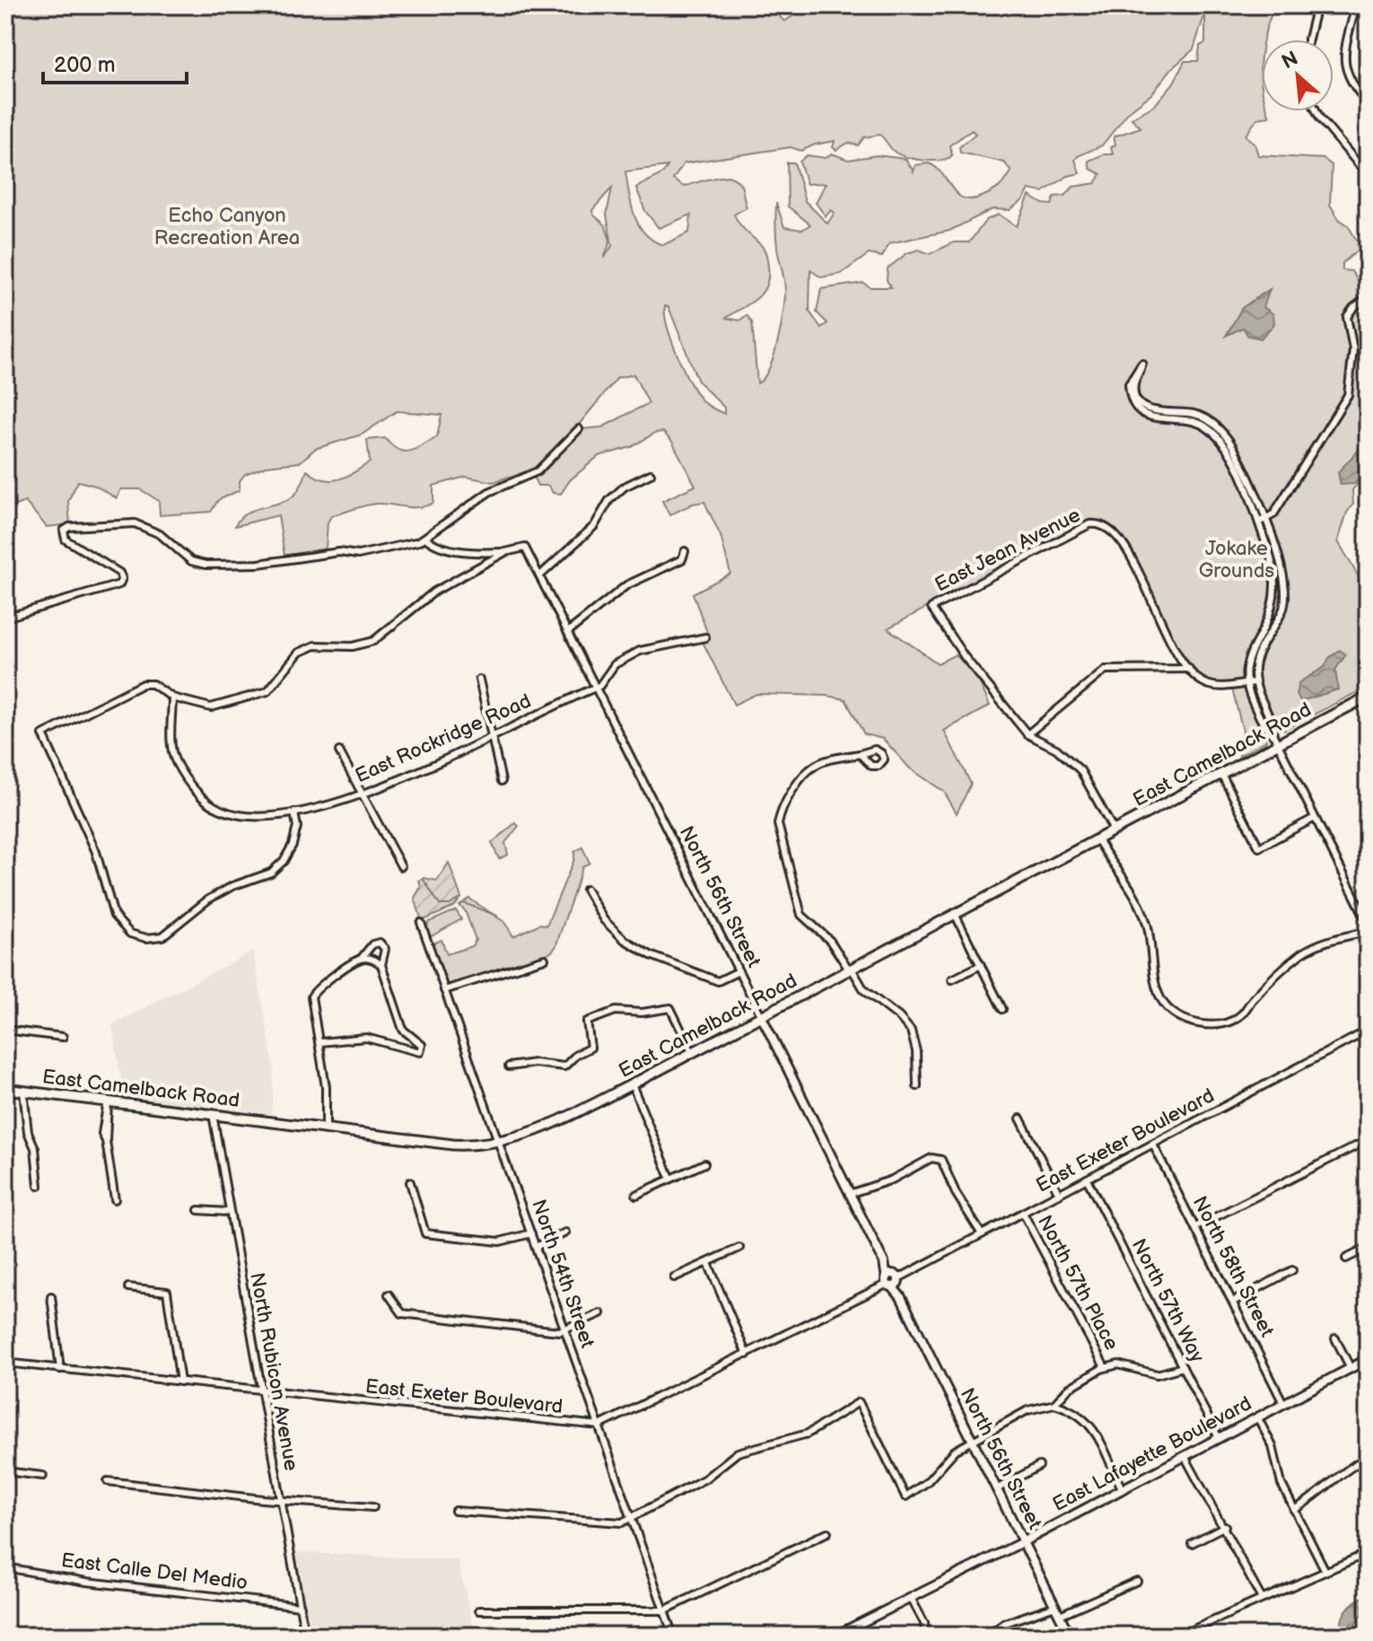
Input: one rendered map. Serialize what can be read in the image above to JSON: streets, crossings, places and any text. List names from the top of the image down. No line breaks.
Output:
{"streets":{"main road":["East Camelback Road","North 56th Street","East Lafayette Boulevard"],"street":["East Jean Avenue","East Rockridge Road","East Exeter Boulevard","North 58th Street","North 54th Street","North 57th Place","North 57th Way","North Rubicon Avenue","East Calle Del Medio"]},"crossings":[["East Rockridge Road","North 56th Street"],["East Camelback Road","North 56th Street"],["East Camelback Road","North 54th Street"],["East Camelback Road","North Rubicon Avenue"],["North 56th Street","East Exeter Boulevard"],["North 56th Street","East Lafayette Boulevard"],["East Exeter Boulevard","North 58th Street"],["East Exeter Boulevard","North 54th Street"],["East Exeter Boulevard","North 57th Place"],["East Exeter Boulevard","North 57th Way"],["East Exeter Boulevard","North Rubicon Avenue"],["North 58th Street","East Lafayette Boulevard"],["North 57th Way","East Lafayette Boulevard"],["North Rubicon Avenue","East Calle Del Medio"]],"parks":["Echo Canyon Recreation Area","Jokake Grounds"],"scale_bar":"200 m","north":"top left"}
